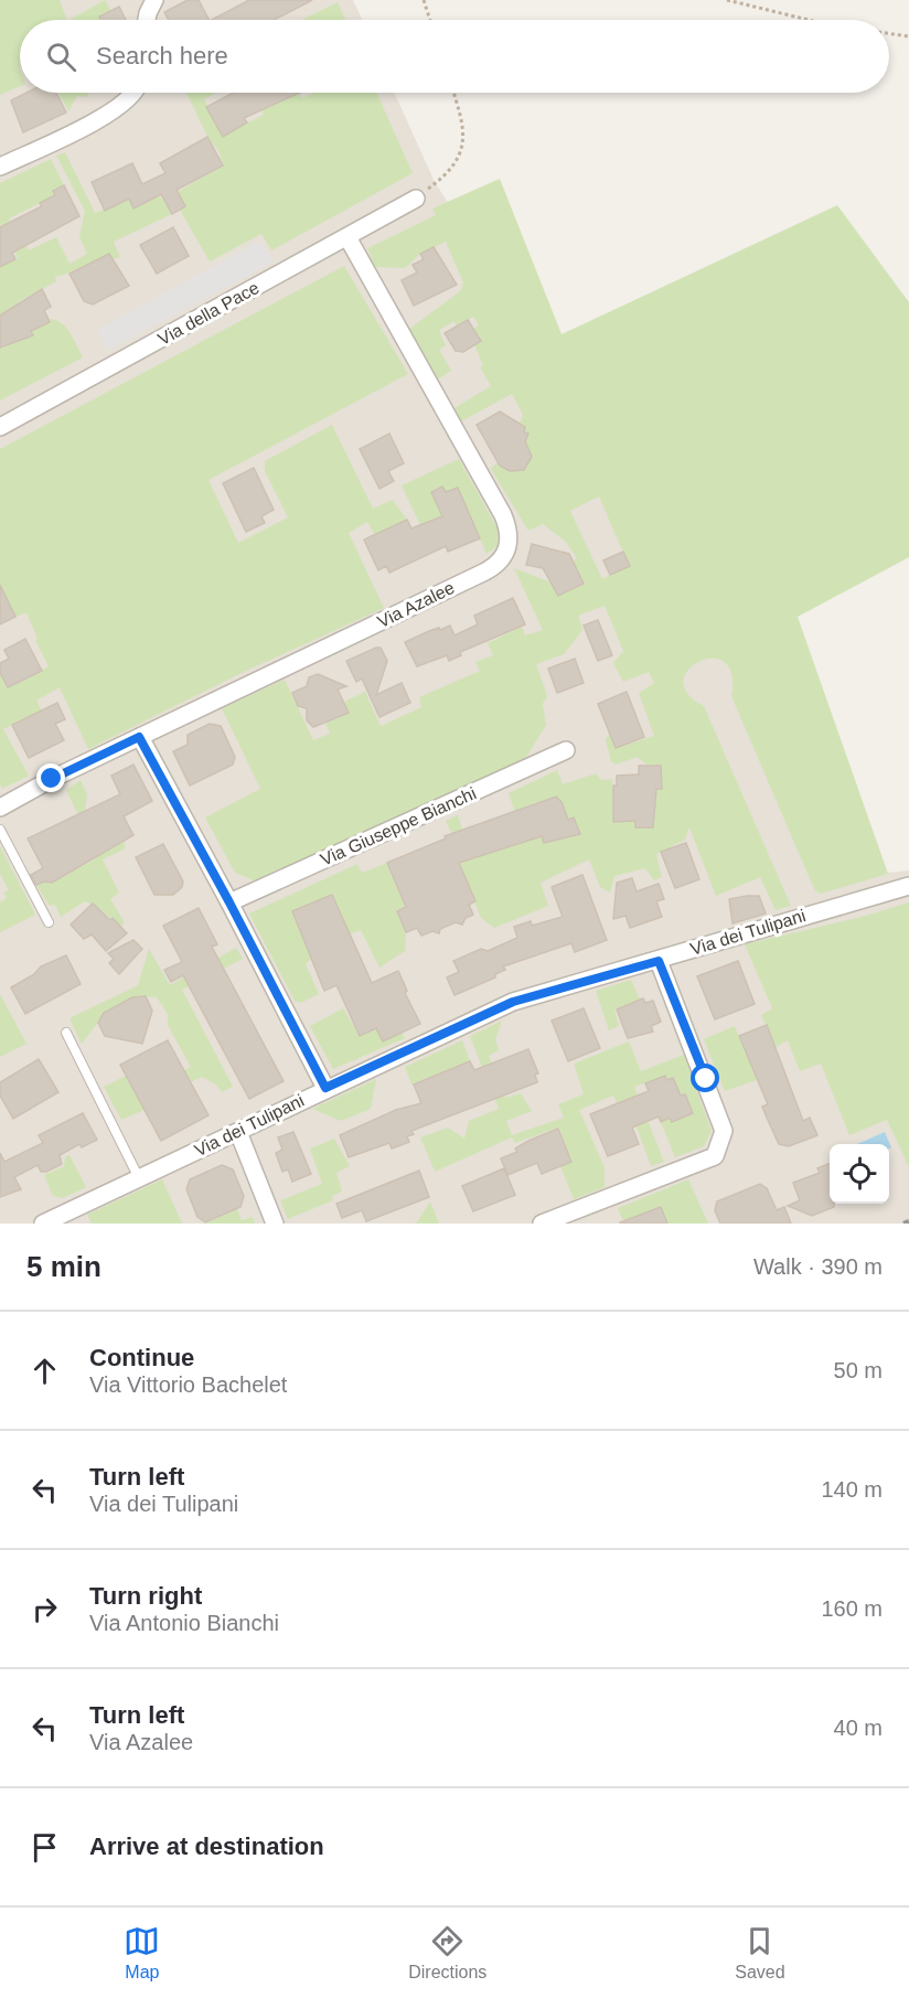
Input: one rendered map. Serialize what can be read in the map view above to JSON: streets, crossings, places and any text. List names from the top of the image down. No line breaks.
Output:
{"streets":{"street":["Via della Pace","Via Azalee","Via Giuseppe Bianchi","Via dei Tulipani"]},"crossings":[["Via della Pace","Via Azalee"]],"page":{"search":"Search here","heading":["5 min","Walk · 390 m"],"list":[["Continue","Via Vittorio Bachelet","50 m"],["Turn left","Via dei Tulipani","140 m"],["Turn right","Via Antonio Bianchi","160 m"],["Turn left","Via Azalee","40 m"],"Arrive at destination"],"nav":["Map","Directions","Saved"]}}
